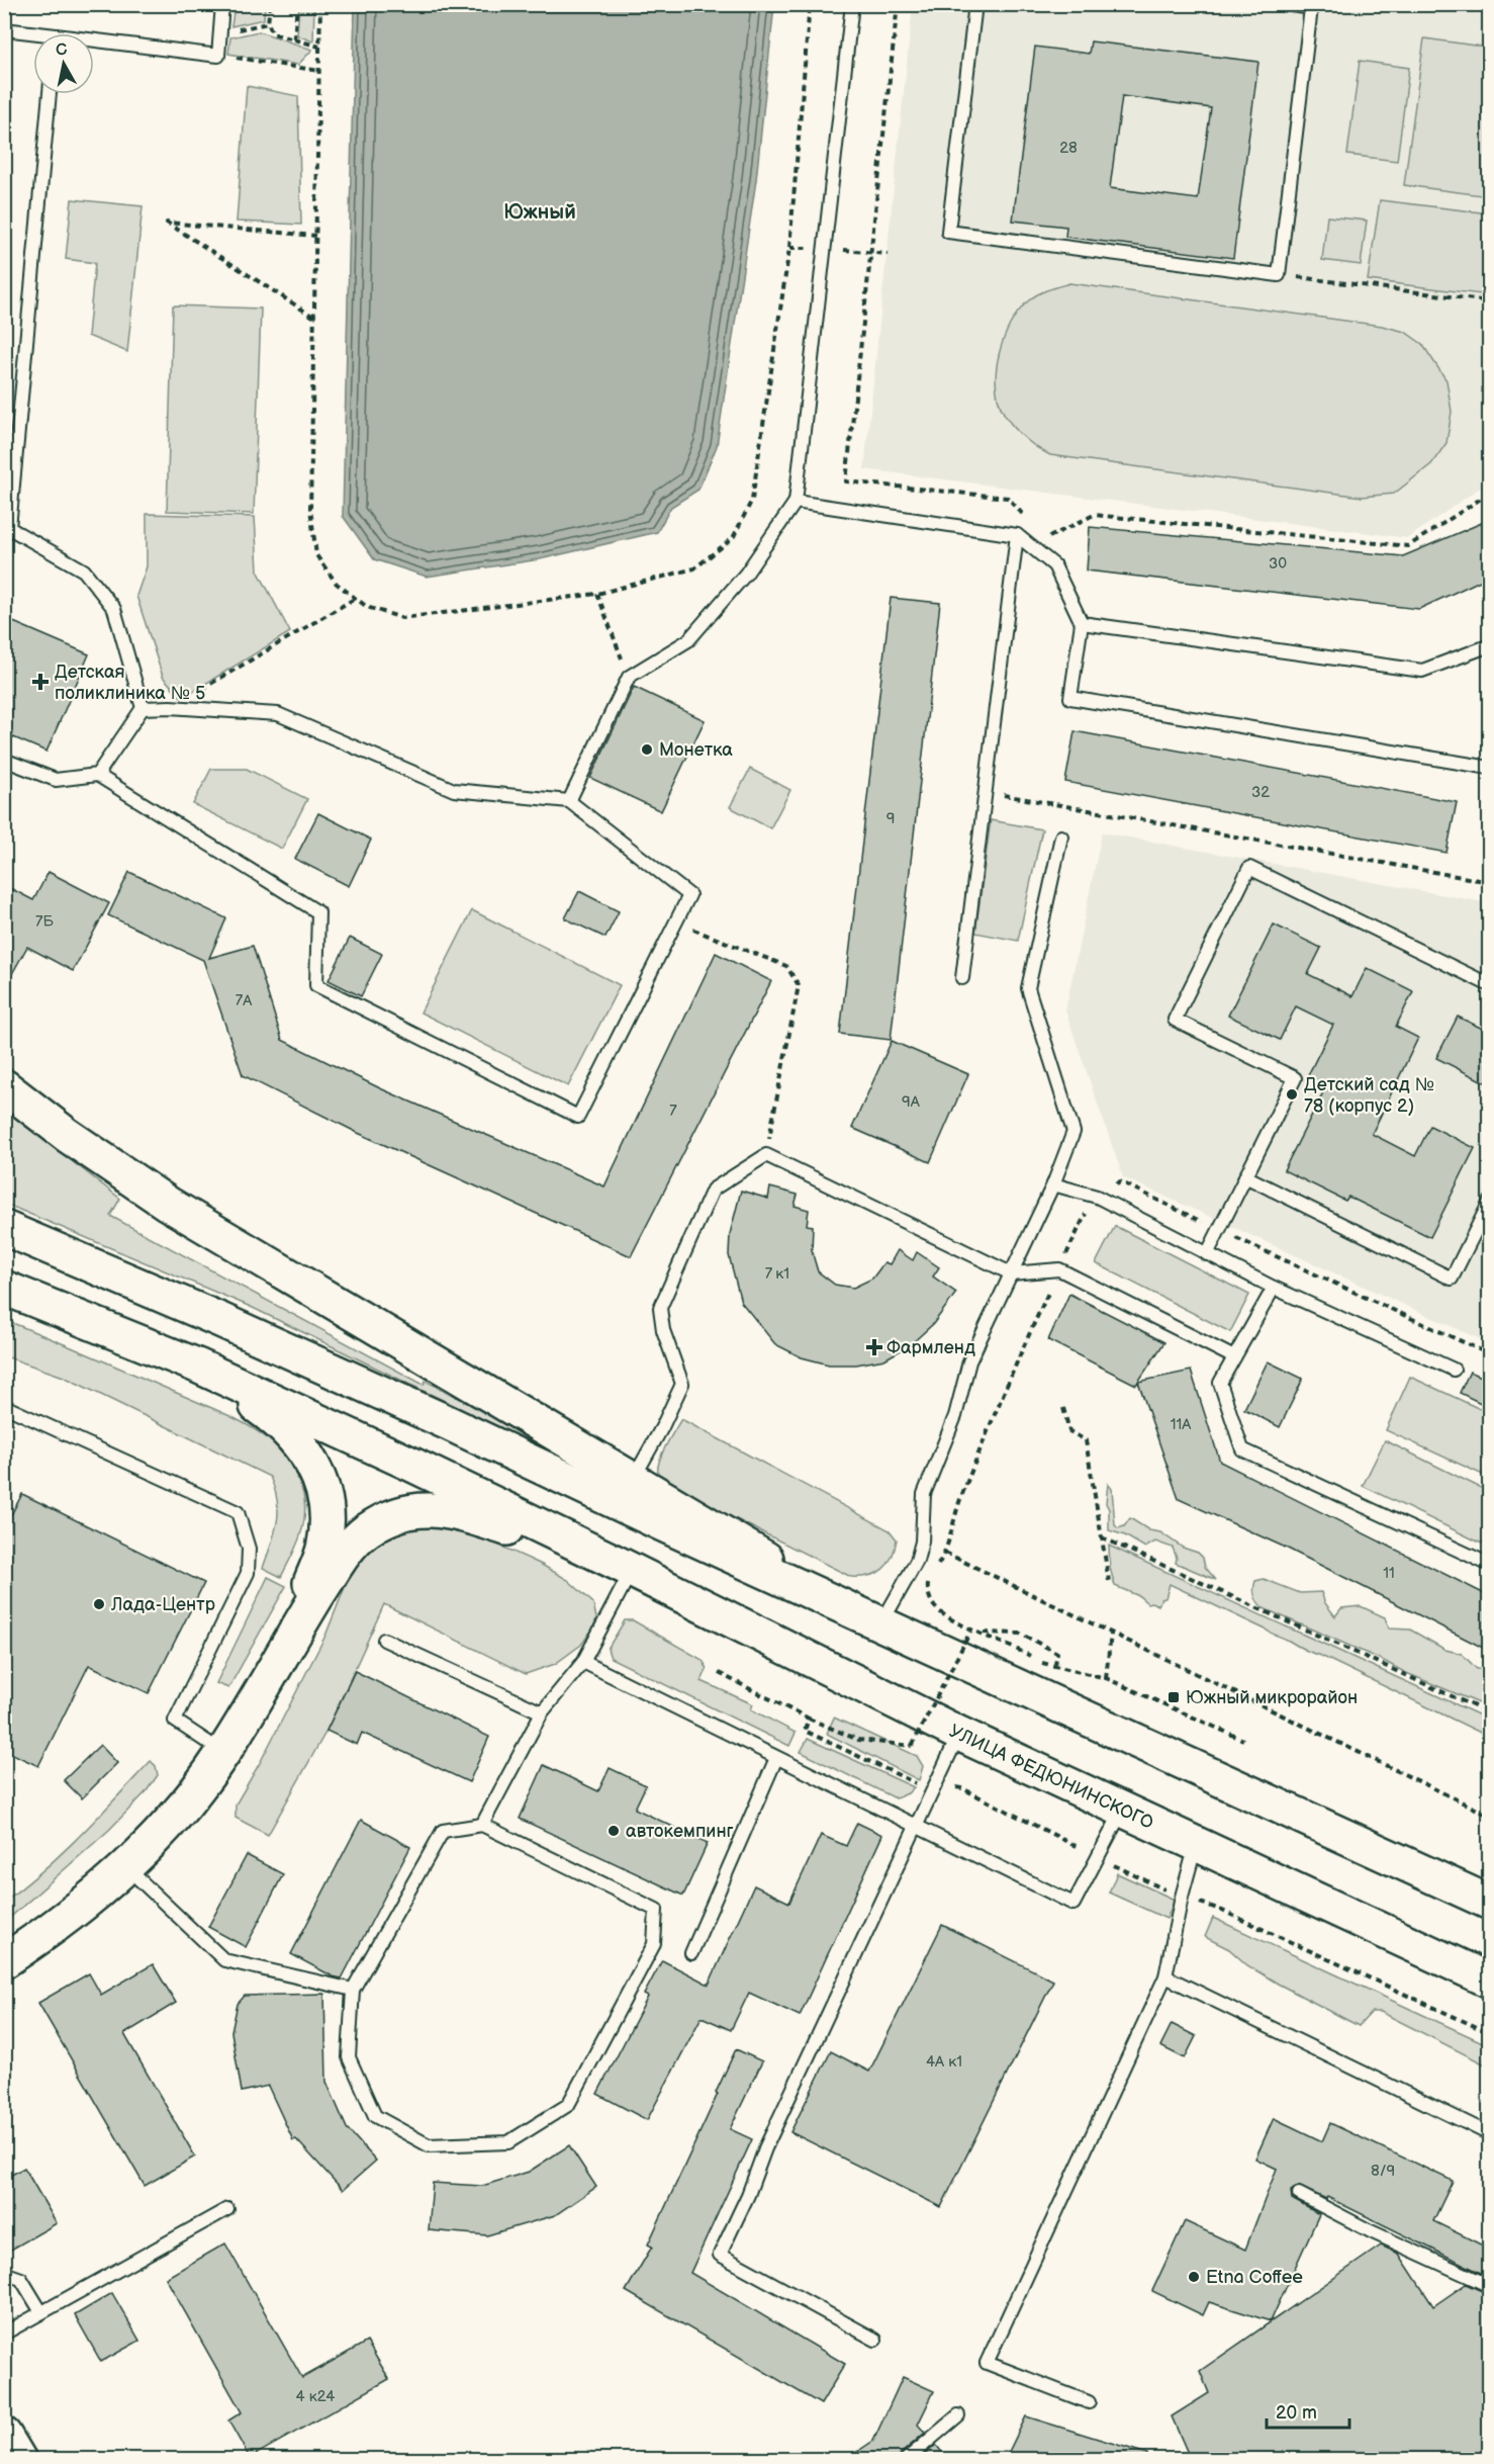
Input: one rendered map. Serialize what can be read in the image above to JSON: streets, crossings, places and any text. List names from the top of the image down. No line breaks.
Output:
{"streets":{"main road":["УЛИЦА ФЕДЮНИНСКОГО"]},"districts":["Южный"],"places":{"health":["Детская поликлиника № 5","Фармленд"],"other":["Монетка","Детский сад № 78 (корпус 2)","Лада-Центр","автокемпинг","Etna Coffee"],"transit":["Южный микрорайон"]},"house_numbers":["28","30","32","9","7Б","7А","9А","7","7 к1","11А","11","4А к1","8/9","4 к24"],"scale_bar":"20 m","north":"top"}
